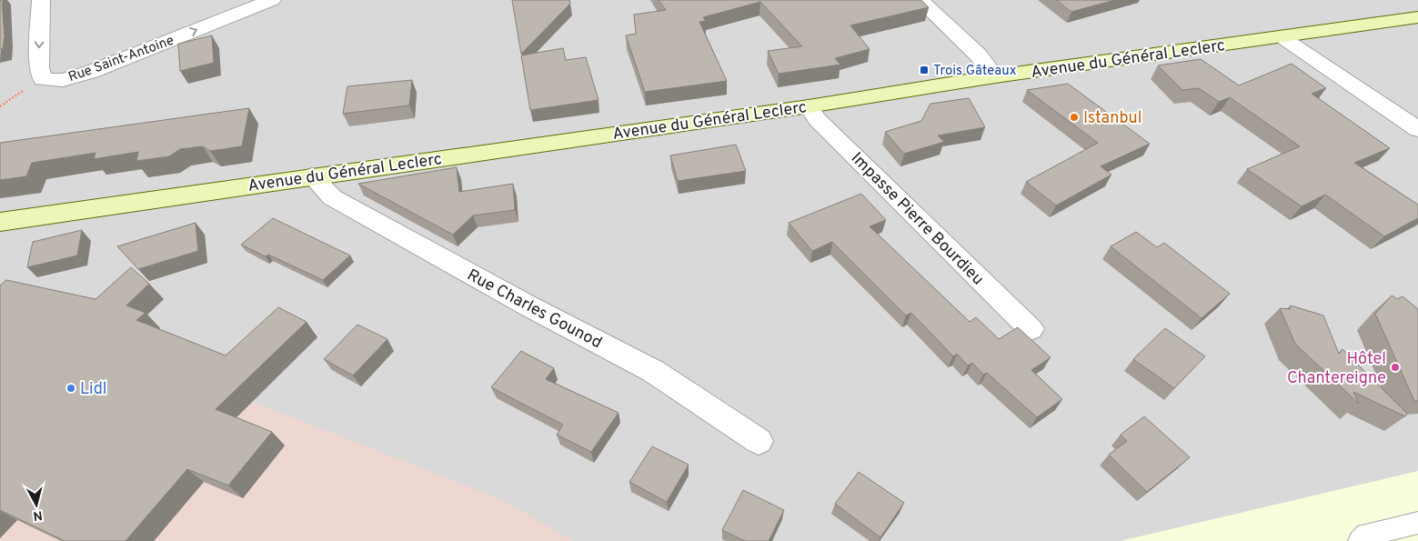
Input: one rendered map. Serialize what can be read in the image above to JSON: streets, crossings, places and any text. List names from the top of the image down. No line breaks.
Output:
{"streets":{"main road":["Avenue du Général Leclerc"],"street":["Rue Saint-Antoine","Impasse Pierre Bourdieu","Rue Charles Gounod"]},"crossings":[["Avenue du Général Leclerc","Impasse Pierre Bourdieu"],["Avenue du Général Leclerc","Rue Charles Gounod"]],"places":{"transit":["Trois Gâteaux"],"other":["Istanbul","Hôtel Chantereigne","Lidl"]},"north":"bottom"}
